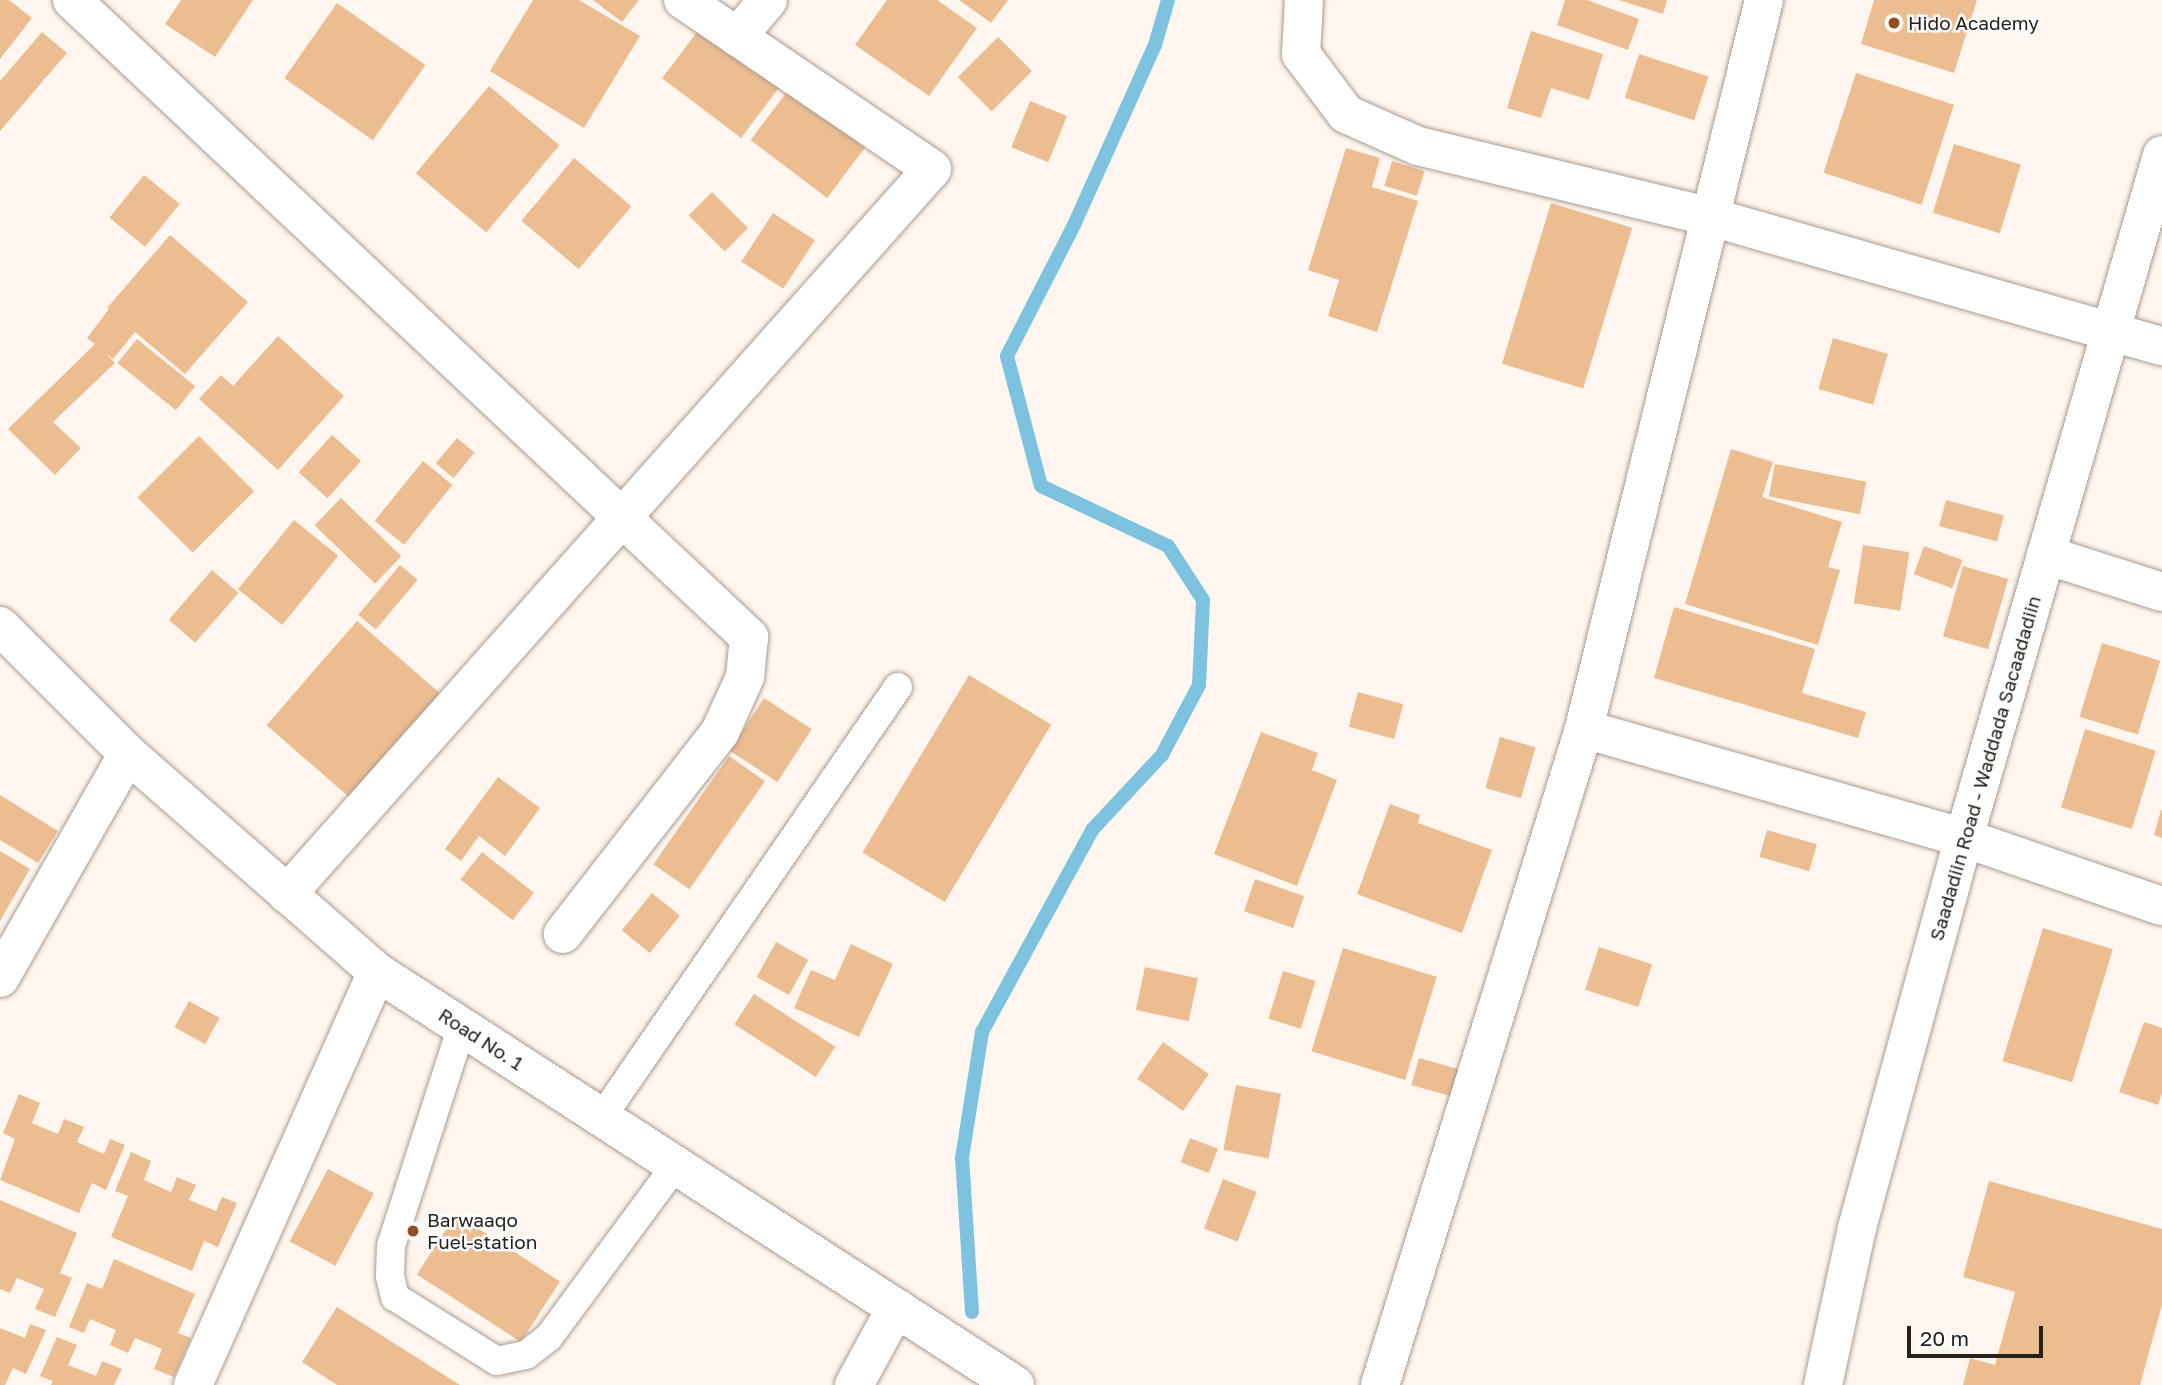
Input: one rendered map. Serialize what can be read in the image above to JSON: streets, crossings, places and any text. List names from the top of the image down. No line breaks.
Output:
{"streets":{"main road":["Saadadiin Road - Waddada Sacaadadiin","Road No. 1"]},"places":["Hido Academy","Barwaaqo Fuel-station"],"scale_bar":"20 m"}
